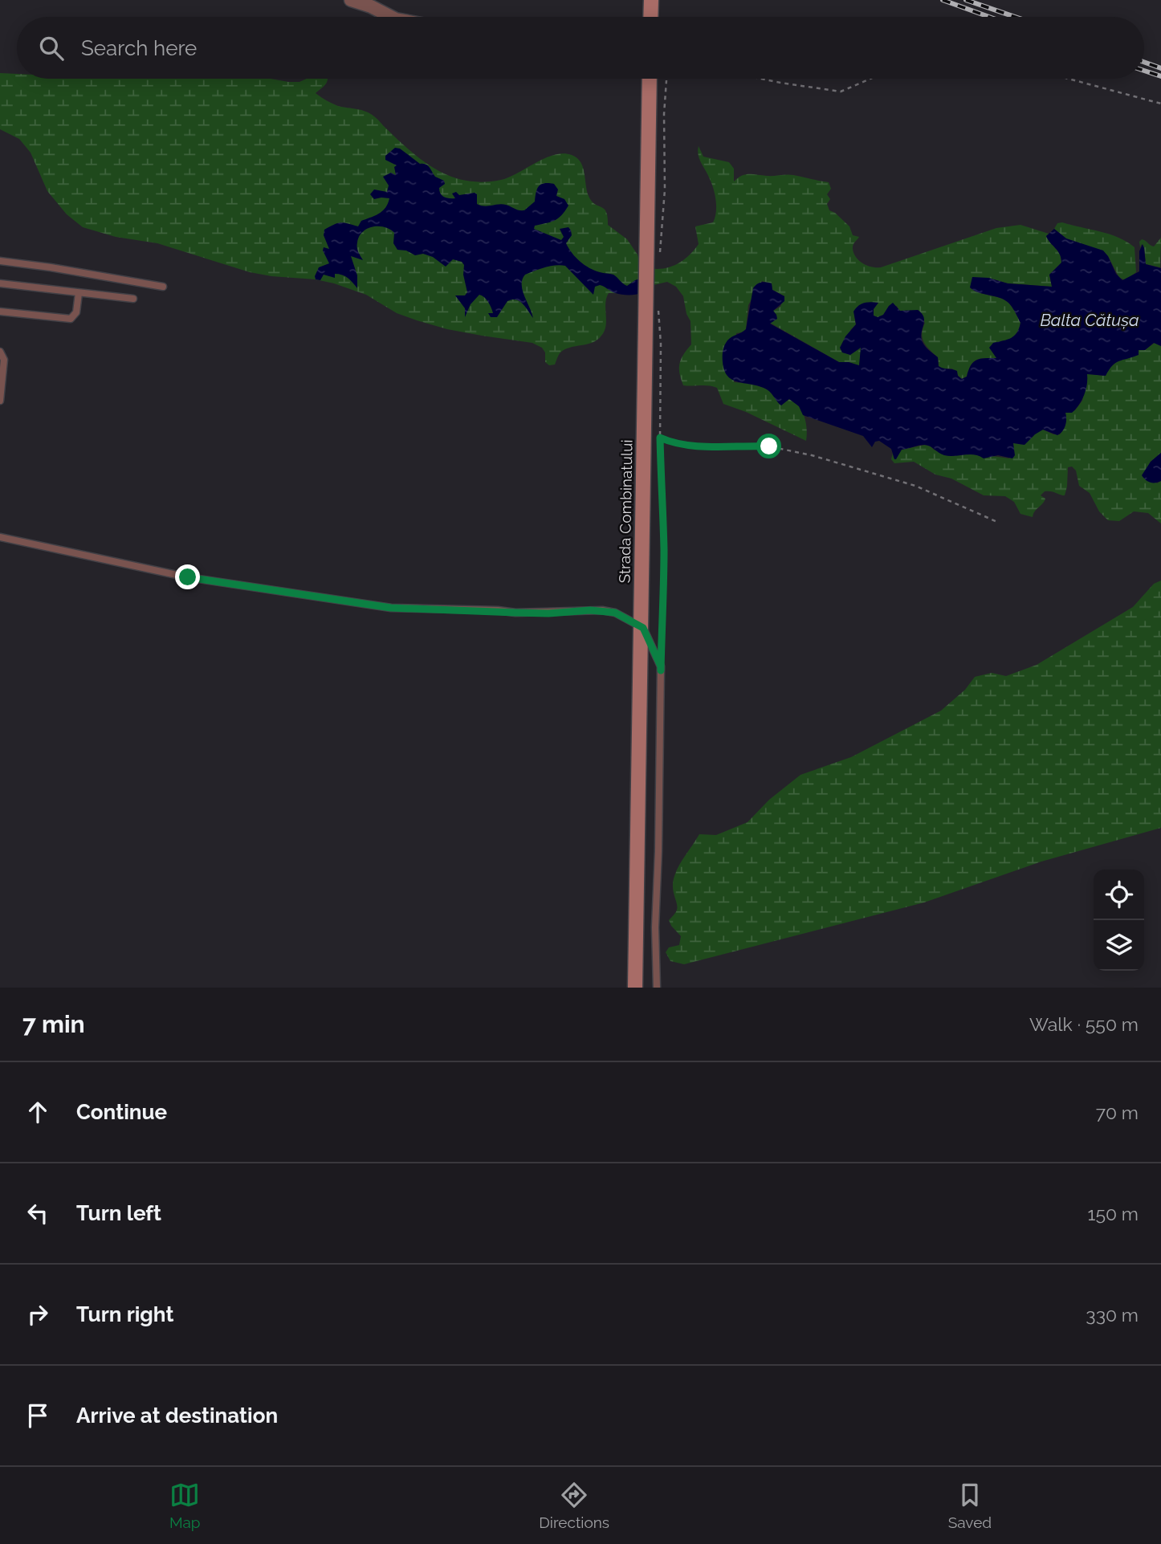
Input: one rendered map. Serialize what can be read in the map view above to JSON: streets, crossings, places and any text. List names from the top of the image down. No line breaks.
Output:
{"streets":{"street":["Strada Combinatului"]},"water":["Balta Cătușa"],"page":{"search":"Search here","heading":["7 min","Walk · 550 m"],"list":[["Continue","70 m"],["Turn left","150 m"],["Turn right","330 m"],"Arrive at destination"],"nav":["Map","Directions","Saved"]}}
